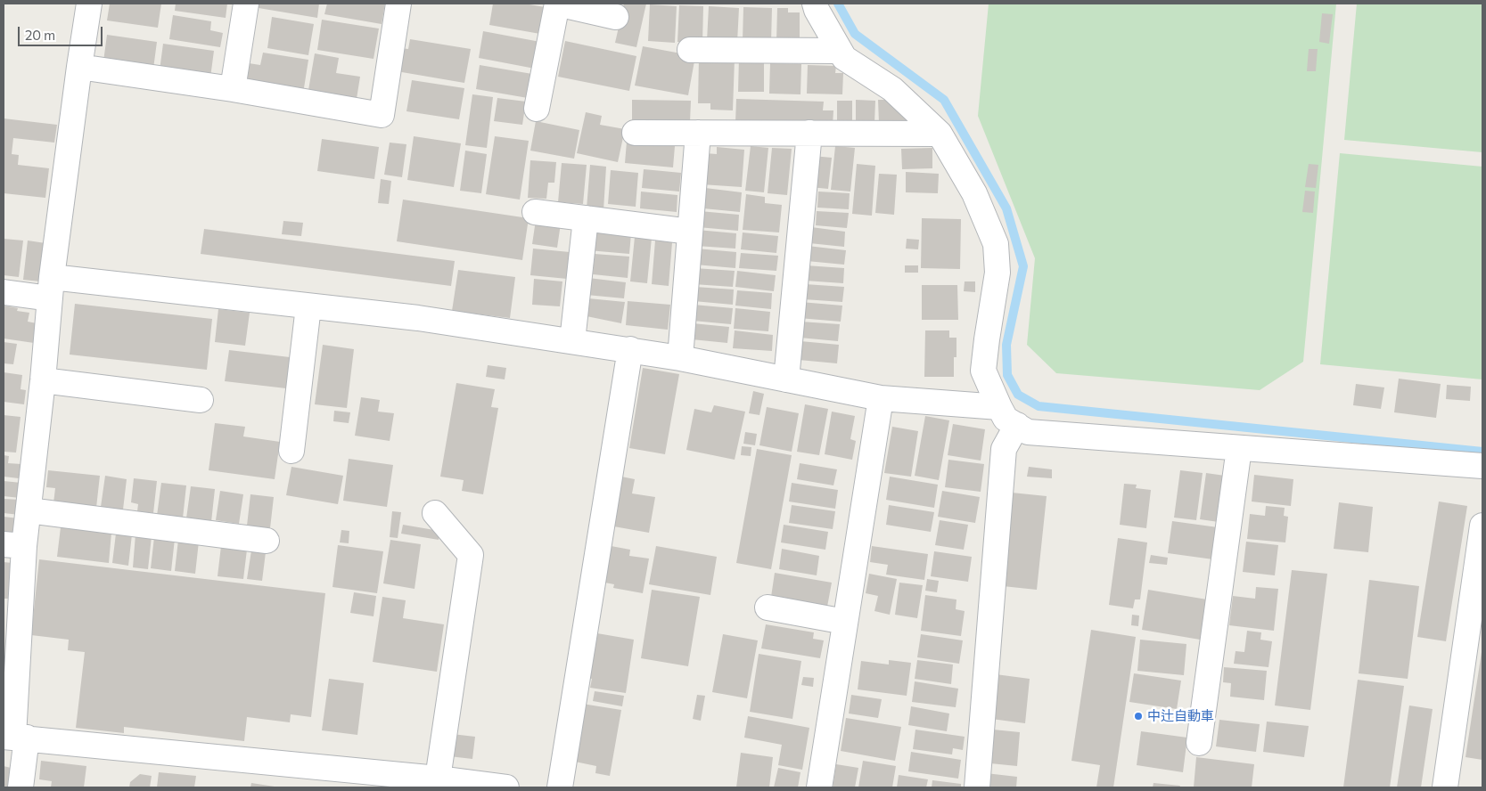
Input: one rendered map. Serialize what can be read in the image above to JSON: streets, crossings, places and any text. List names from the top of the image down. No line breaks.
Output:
{"places":["中辻自動車"],"scale_bar":"20 m"}
